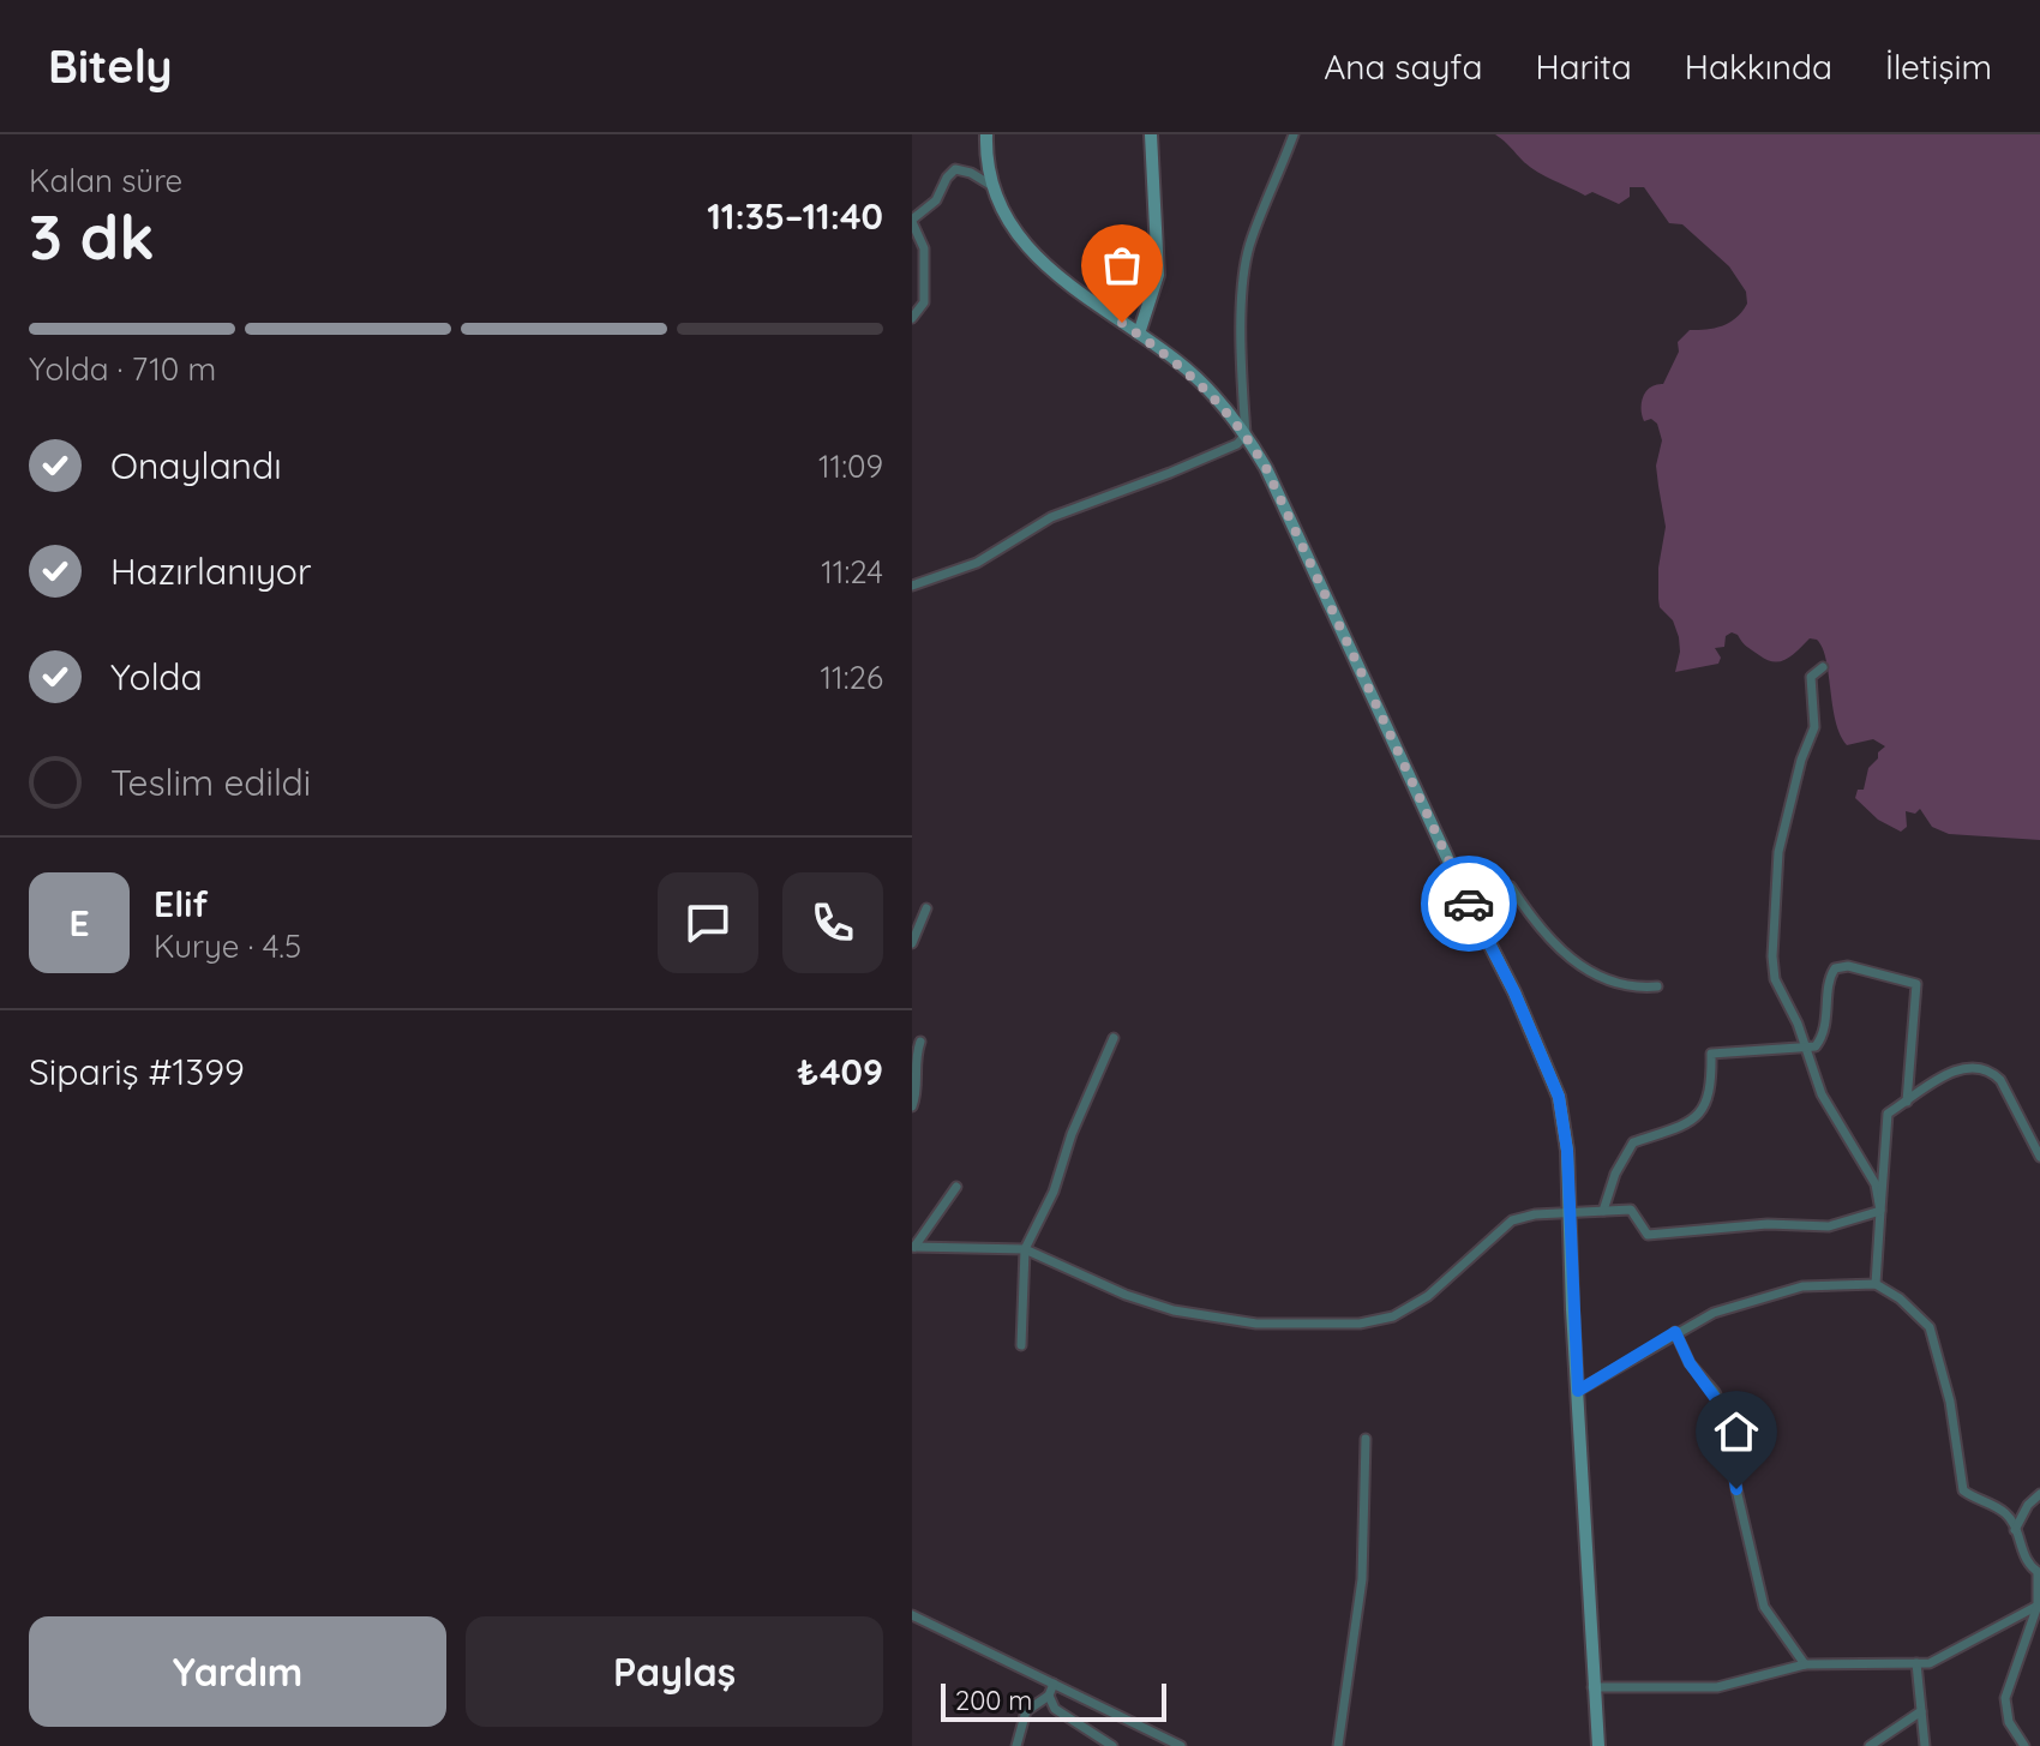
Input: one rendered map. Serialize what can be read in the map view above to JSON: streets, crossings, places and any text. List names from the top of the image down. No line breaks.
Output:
{"scale_bar":"200 m","page":{"header":"Bitely","nav":["Ana sayfa","Harita","Hakkında","İletişim"],"heading":["3 dk","Kalan süre","11:35–11:40"],"panel":["Elif","Kurye · 4.5","Sipariş #1399","₺409"],"bar":"Yolda · 710 m","list":[["Onaylandı","11:09"],["Hazırlanıyor","11:24"],["Yolda","11:26"],"Teslim edildi"],"round":"E","buttons":["Yardım","Paylaş"],"scale":"200 m"}}
